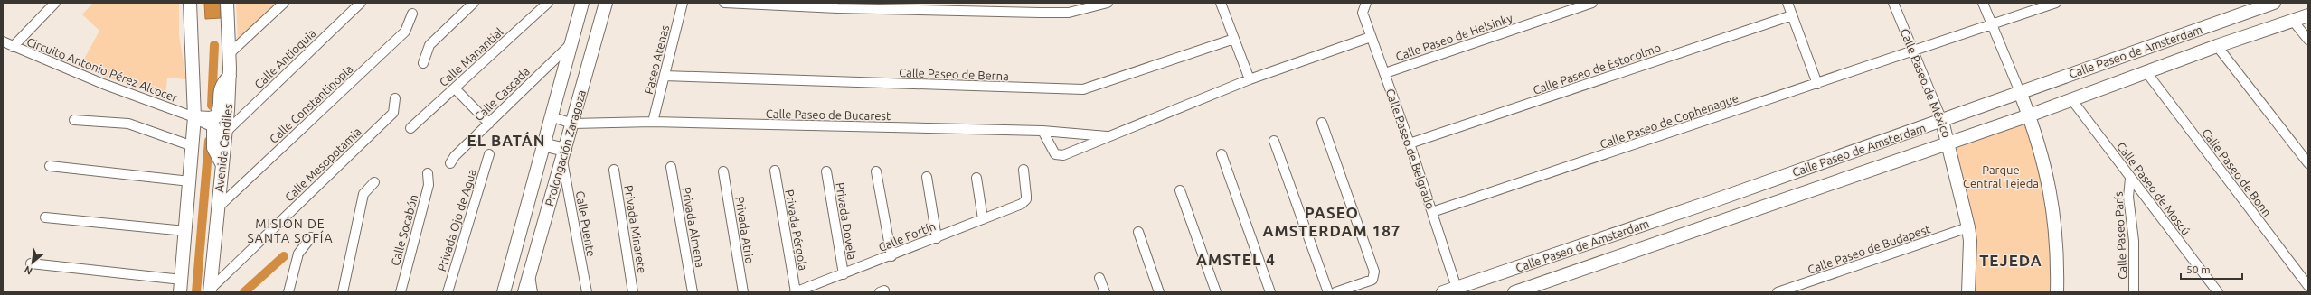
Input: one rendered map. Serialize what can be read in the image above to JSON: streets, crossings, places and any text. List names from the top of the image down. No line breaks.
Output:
{"streets":{"main road":["Calle Paseo de Amsterdam","Calle Paseo de México","Avenida Candiles","Prolongación Zaragoza"],"street":["Calle Paseo de Helsinky","Calle Manantial","Calle Antioquia","Paseo Atenas","Calle Paseo de Estocolmo","Circuito Antonio Pérez Alcocer","Calle Paseo de Berna","Calle Cascada","Calle Constantinopla","Calle Paseo de Bucarest","Calle Paseo de Cophenague","Calle Paseo de Belgrado","Calle Mesopotamia","Calle Paseo de Bonn","Calle Paseo de Moscú","Privada Ojo de Agua","Privada Dovela","Calle Puente","Privada Almena","Privada Minarete","Calle Socabón","Privada Atrio","Privada Pérgola","Calle Paseo París","Calle Fortín","Calle Paseo de Budapest"]},"crossings":[["Calle Paseo de Helsinky","Calle Paseo de Belgrado"],["Calle Paseo de Amsterdam","Calle Paseo de México"],["Calle Paseo de Amsterdam","Calle Paseo de Belgrado"],["Calle Paseo de Amsterdam","Calle Paseo de Bonn"],["Calle Paseo de Amsterdam","Calle Paseo de Moscú"],["Calle Antioquia","Avenida Candiles"],["Paseo Atenas","Calle Paseo de Berna"],["Paseo Atenas","Calle Paseo de Bucarest"],["Calle Paseo de Estocolmo","Calle Paseo de Belgrado"],["Calle Paseo de México","Calle Paseo de Cophenague"],["Calle Paseo de México","Calle Paseo de Budapest"],["Calle Cascada","Prolongación Zaragoza"],["Calle Constantinopla","Avenida Candiles"],["Calle Paseo de Bucarest","Prolongación Zaragoza"],["Calle Paseo de Cophenague","Calle Paseo de Belgrado"],["Avenida Candiles","Calle Mesopotamia"],["Prolongación Zaragoza","Calle Puente"],["Calle Paseo de Moscú","Calle Paseo París"],["Privada Dovela","Calle Fortín"],["Privada Pérgola","Calle Fortín"]],"districts":["EL BATÁN","PASEO AMSTERDAM 187","MISIÓN DE SANTA SOFÍA","AMSTEL 4","TEJEDA"],"parks":["Parque Central Tejeda"],"scale_bar":"50 m","north":"bottom left"}
